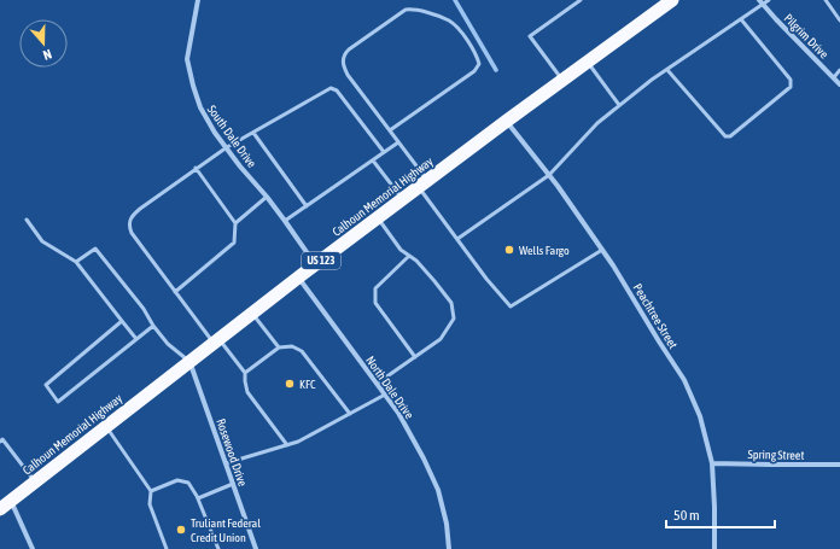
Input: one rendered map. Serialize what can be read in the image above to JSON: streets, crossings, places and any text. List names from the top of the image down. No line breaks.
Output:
{"streets":{"highway":["Calhoun Memorial Highway","US 123"],"street":["Pilgrim Drive","South Dale Drive","Peachtree Street","North Dale Drive","Rosewood Drive","Spring Street"]},"crossings":[["South Dale Drive","Calhoun Memorial Highway"],["Calhoun Memorial Highway","Peachtree Street"],["Calhoun Memorial Highway","North Dale Drive"],["Calhoun Memorial Highway","Rosewood Drive"],["Peachtree Street","Spring Street"]],"places":["Wells Fargo","KFC","Truliant Federal Credit Union"],"scale_bar":"50 m","north":"bottom"}
